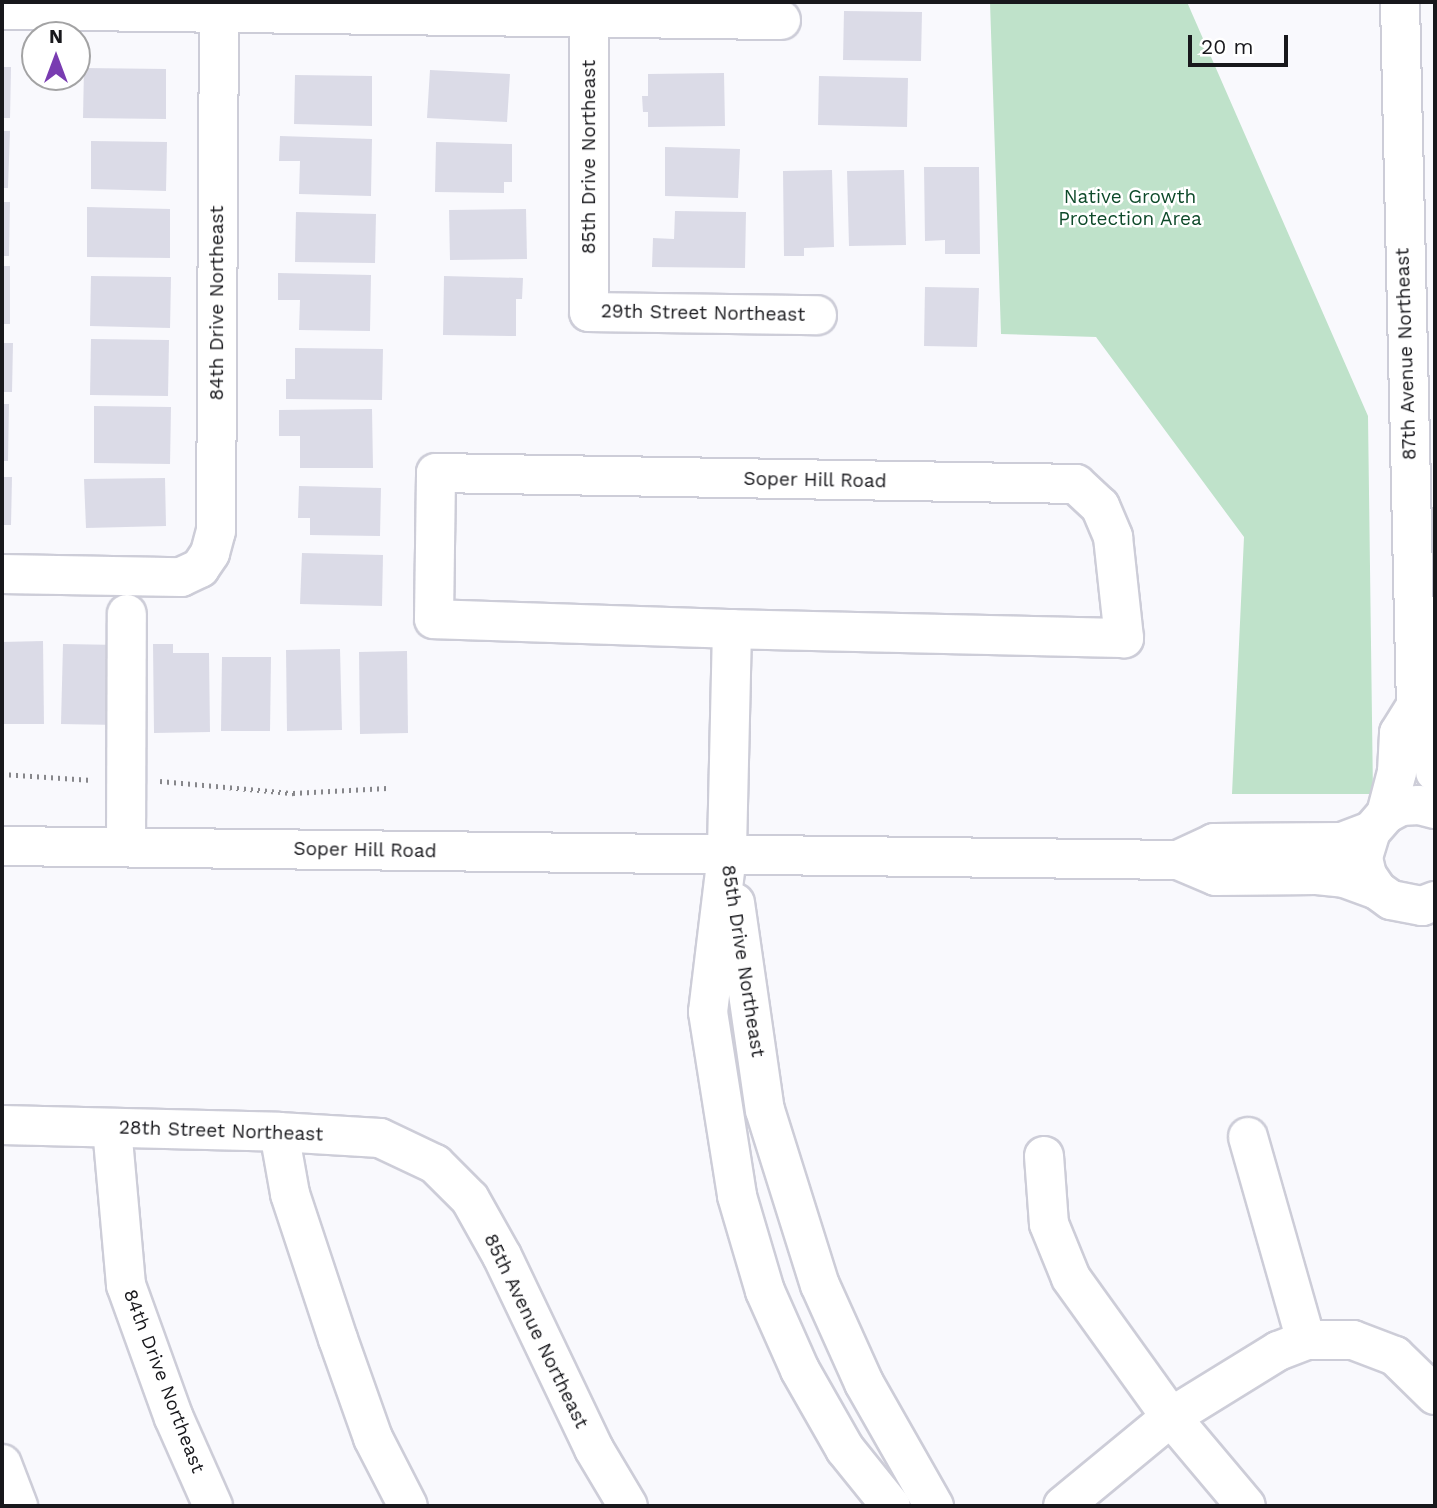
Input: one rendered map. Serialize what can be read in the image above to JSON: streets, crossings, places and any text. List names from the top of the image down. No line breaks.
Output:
{"streets":{"street":["85th Drive Northeast","84th Drive Northeast","29th Street Northeast","87th Avenue Northeast","Soper Hill Road","28th Street Northeast","85th Avenue Northeast"]},"crossings":[["85th Drive Northeast","29th Street Northeast"],["85th Drive Northeast","Soper Hill Road"],["84th Drive Northeast","28th Street Northeast"],["28th Street Northeast","85th Avenue Northeast"]],"parks":["Native Growth Protection Area"],"scale_bar":"20 m","north":"top"}
